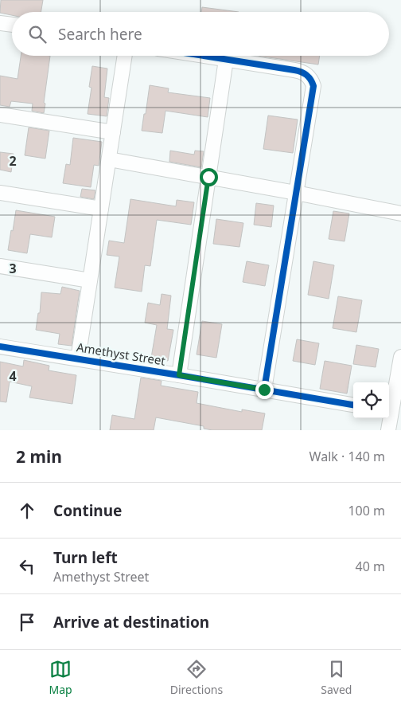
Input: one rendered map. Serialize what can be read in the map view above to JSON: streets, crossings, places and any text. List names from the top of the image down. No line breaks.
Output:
{"streets":{"street":["Amethyst Street"]},"page":{"search":"Search here","heading":["2 min","Walk · 140 m"],"list":[["Continue","100 m"],["Turn left","Amethyst Street","40 m"],"Arrive at destination"],"nav":["Map","Directions","Saved"]},"grid":{"rows":["2","3","4"]}}
